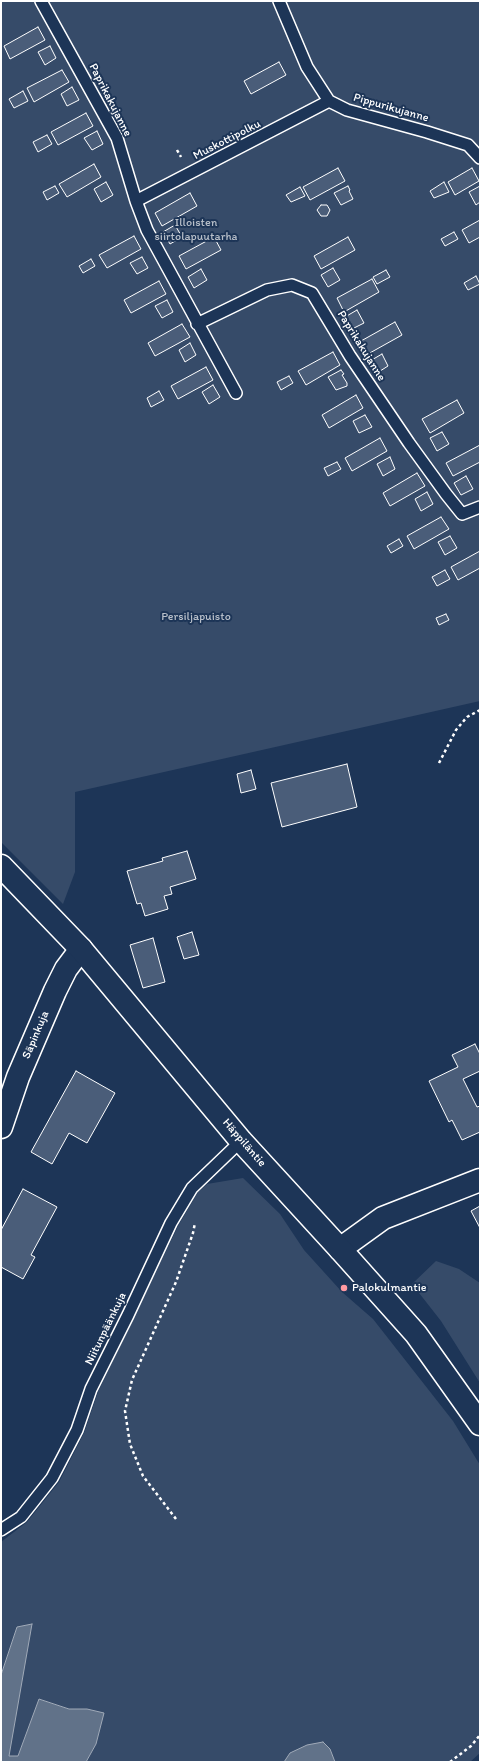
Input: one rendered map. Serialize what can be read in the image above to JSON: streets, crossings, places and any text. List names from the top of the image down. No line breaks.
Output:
{"streets":{"street":["Säpinkuja","Häppiläntie"],"lane":["Paprikakujanne","Pippurikujanne","Muskottipolku","Niitunpäänkuja"]},"crossings":[["Paprikakujanne","Muskottipolku"],["Pippurikujanne","Muskottipolku"],["Säpinkuja","Häppiläntie"],["Häppiläntie","Niitunpäänkuja"]],"parks":["Illoisten siirtolapuutarha","Persiljapuisto"],"places":["Palokulmantie"]}
